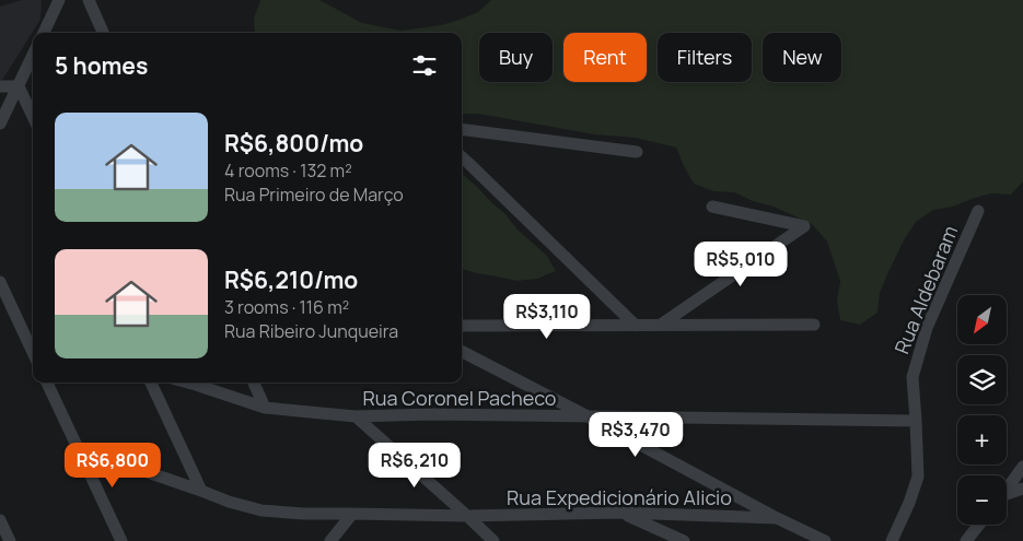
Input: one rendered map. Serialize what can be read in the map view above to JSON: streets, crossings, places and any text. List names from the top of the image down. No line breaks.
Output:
{"streets":{"street":["Rua Aldebaram","Rua Coronel Pacheco","Rua Expedicionário Alicio"]},"crossings":[["Rua Aldebaram","Rua Coronel Pacheco"]],"north":"bottom left","page":{"chip":["Buy","Rent","Filters","New"],"heading":"5 homes","list":[{"name":"R$6,800/mo","note":"4 rooms · 132 m² · Rua Primeiro de Março"},{"name":"R$6,210/mo","note":"3 rooms · 116 m² · Rua Ribeiro Junqueira"}],"price":["R$5,010","R$3,110","R$3,470","R$6,800","R$6,210"],"map_buttons":["+","−"]}}
